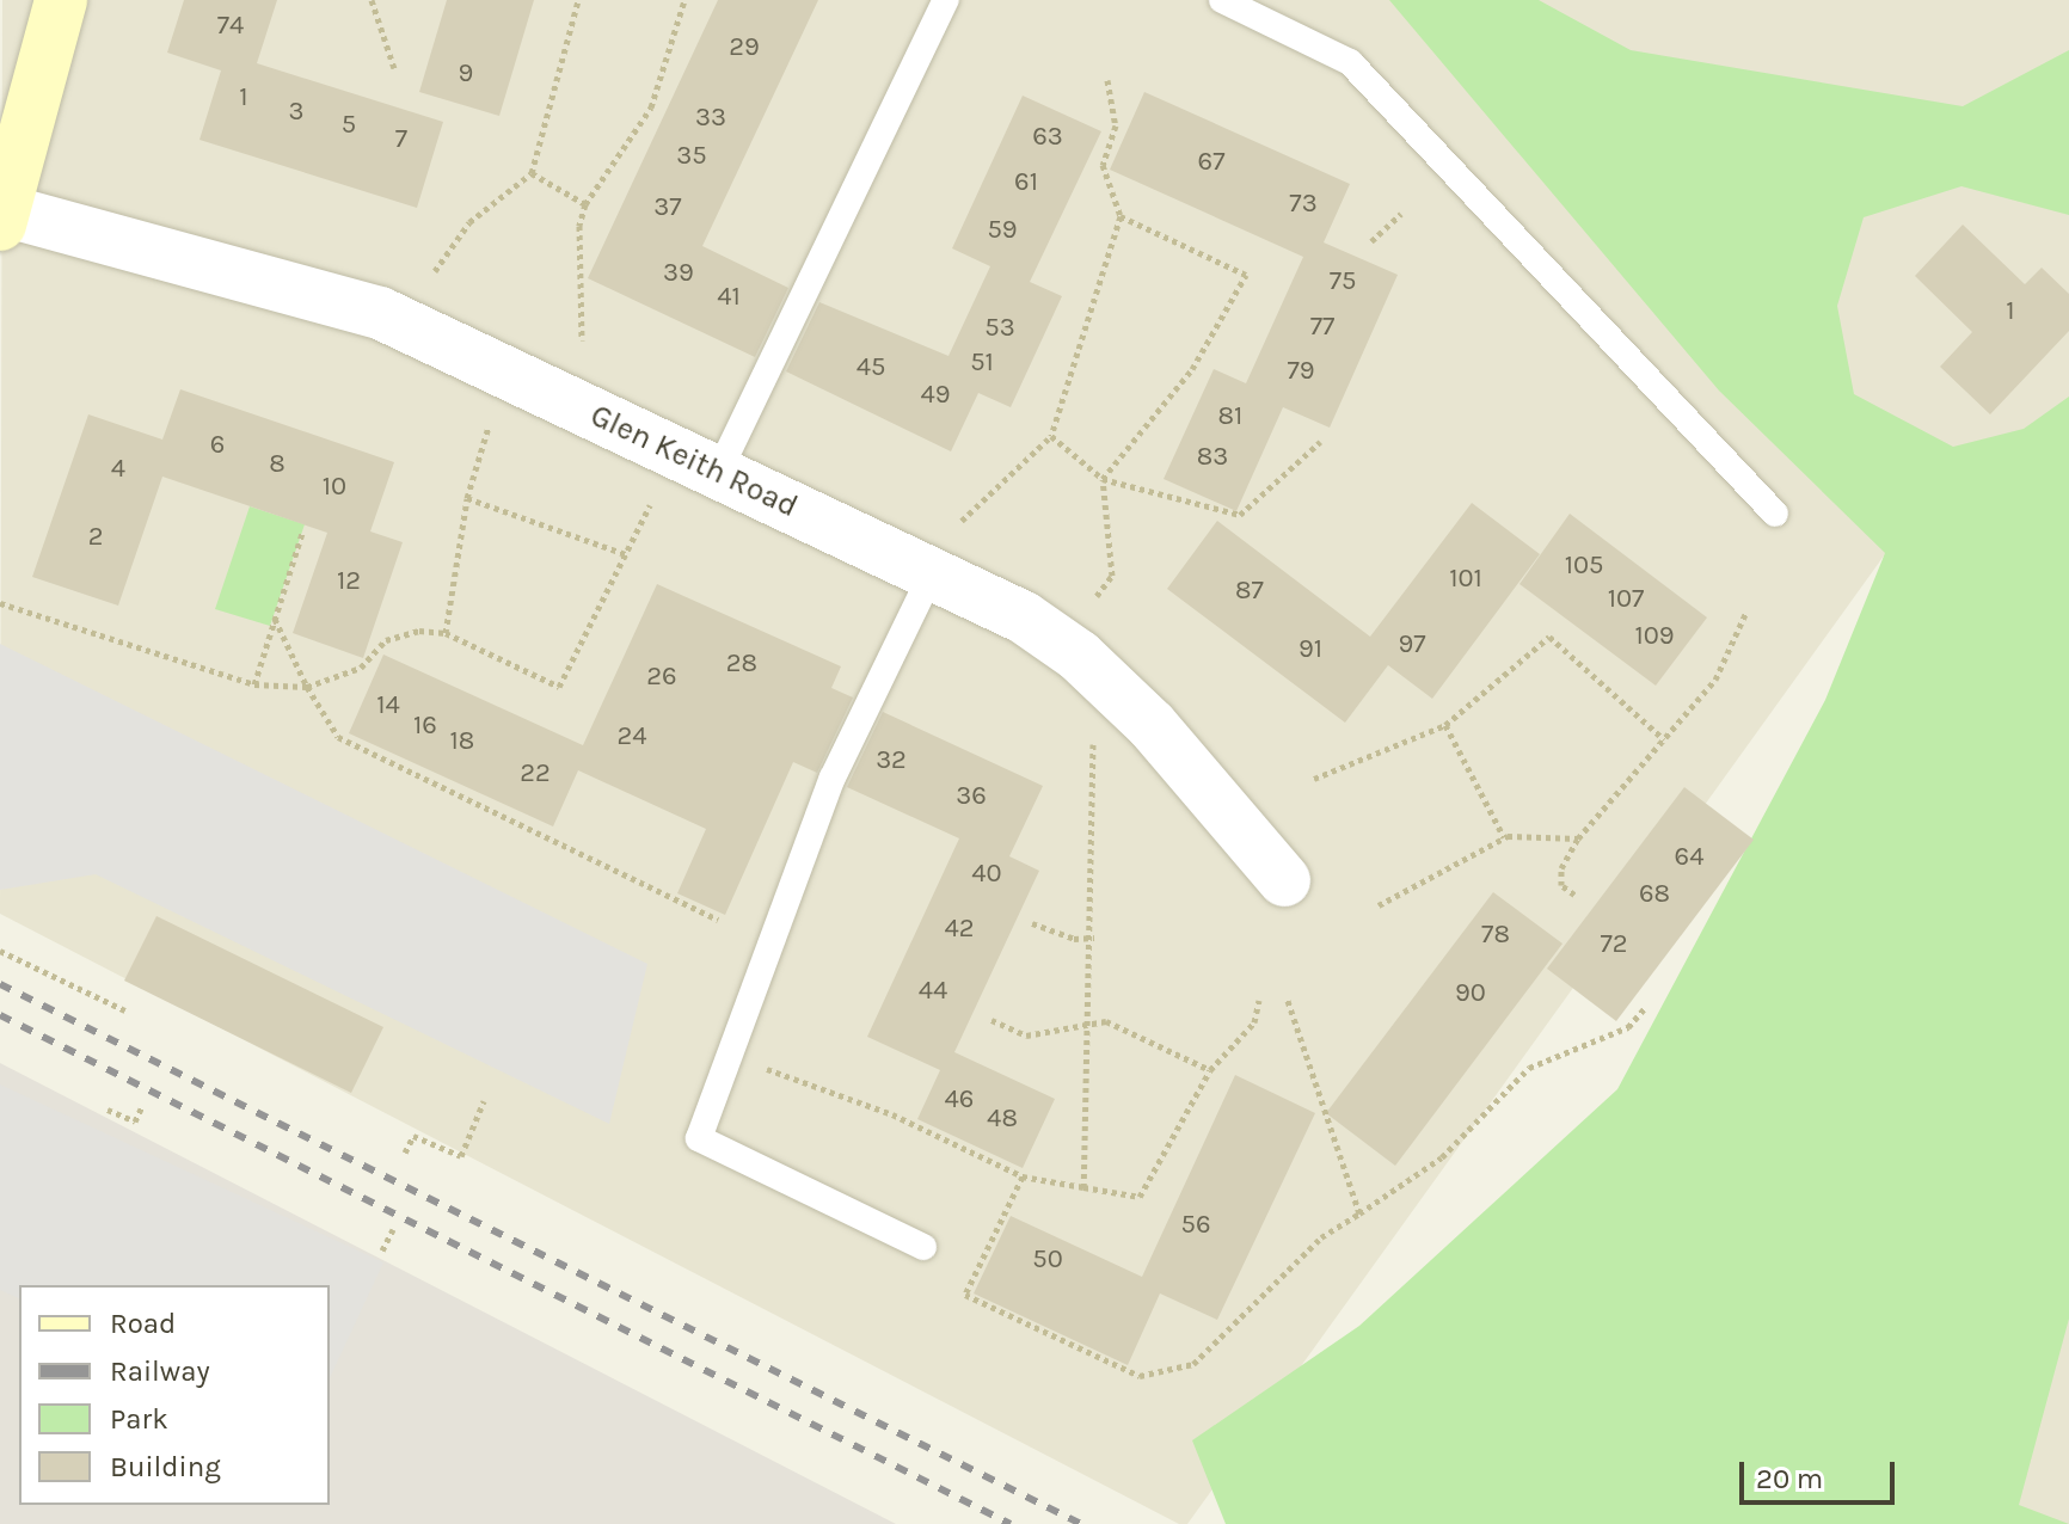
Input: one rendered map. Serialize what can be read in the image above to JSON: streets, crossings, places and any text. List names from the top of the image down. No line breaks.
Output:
{"streets":{"street":["Glen Keith Road"]},"house_numbers":["74","29","9","1","3","33","5","63","7","35","67","61","73","37","59","39","75","41","1","77","53","51","45","79","49","81","6","83","8","4","10","2","105","101","12","87","107","109","97","91","28","26","14","16","24","18","32","22","36","64","40","68","42","78","72","44","90","46","48","56","50"],"legend":["Road","Railway","Park","Building"],"scale_bar":"20 m"}
